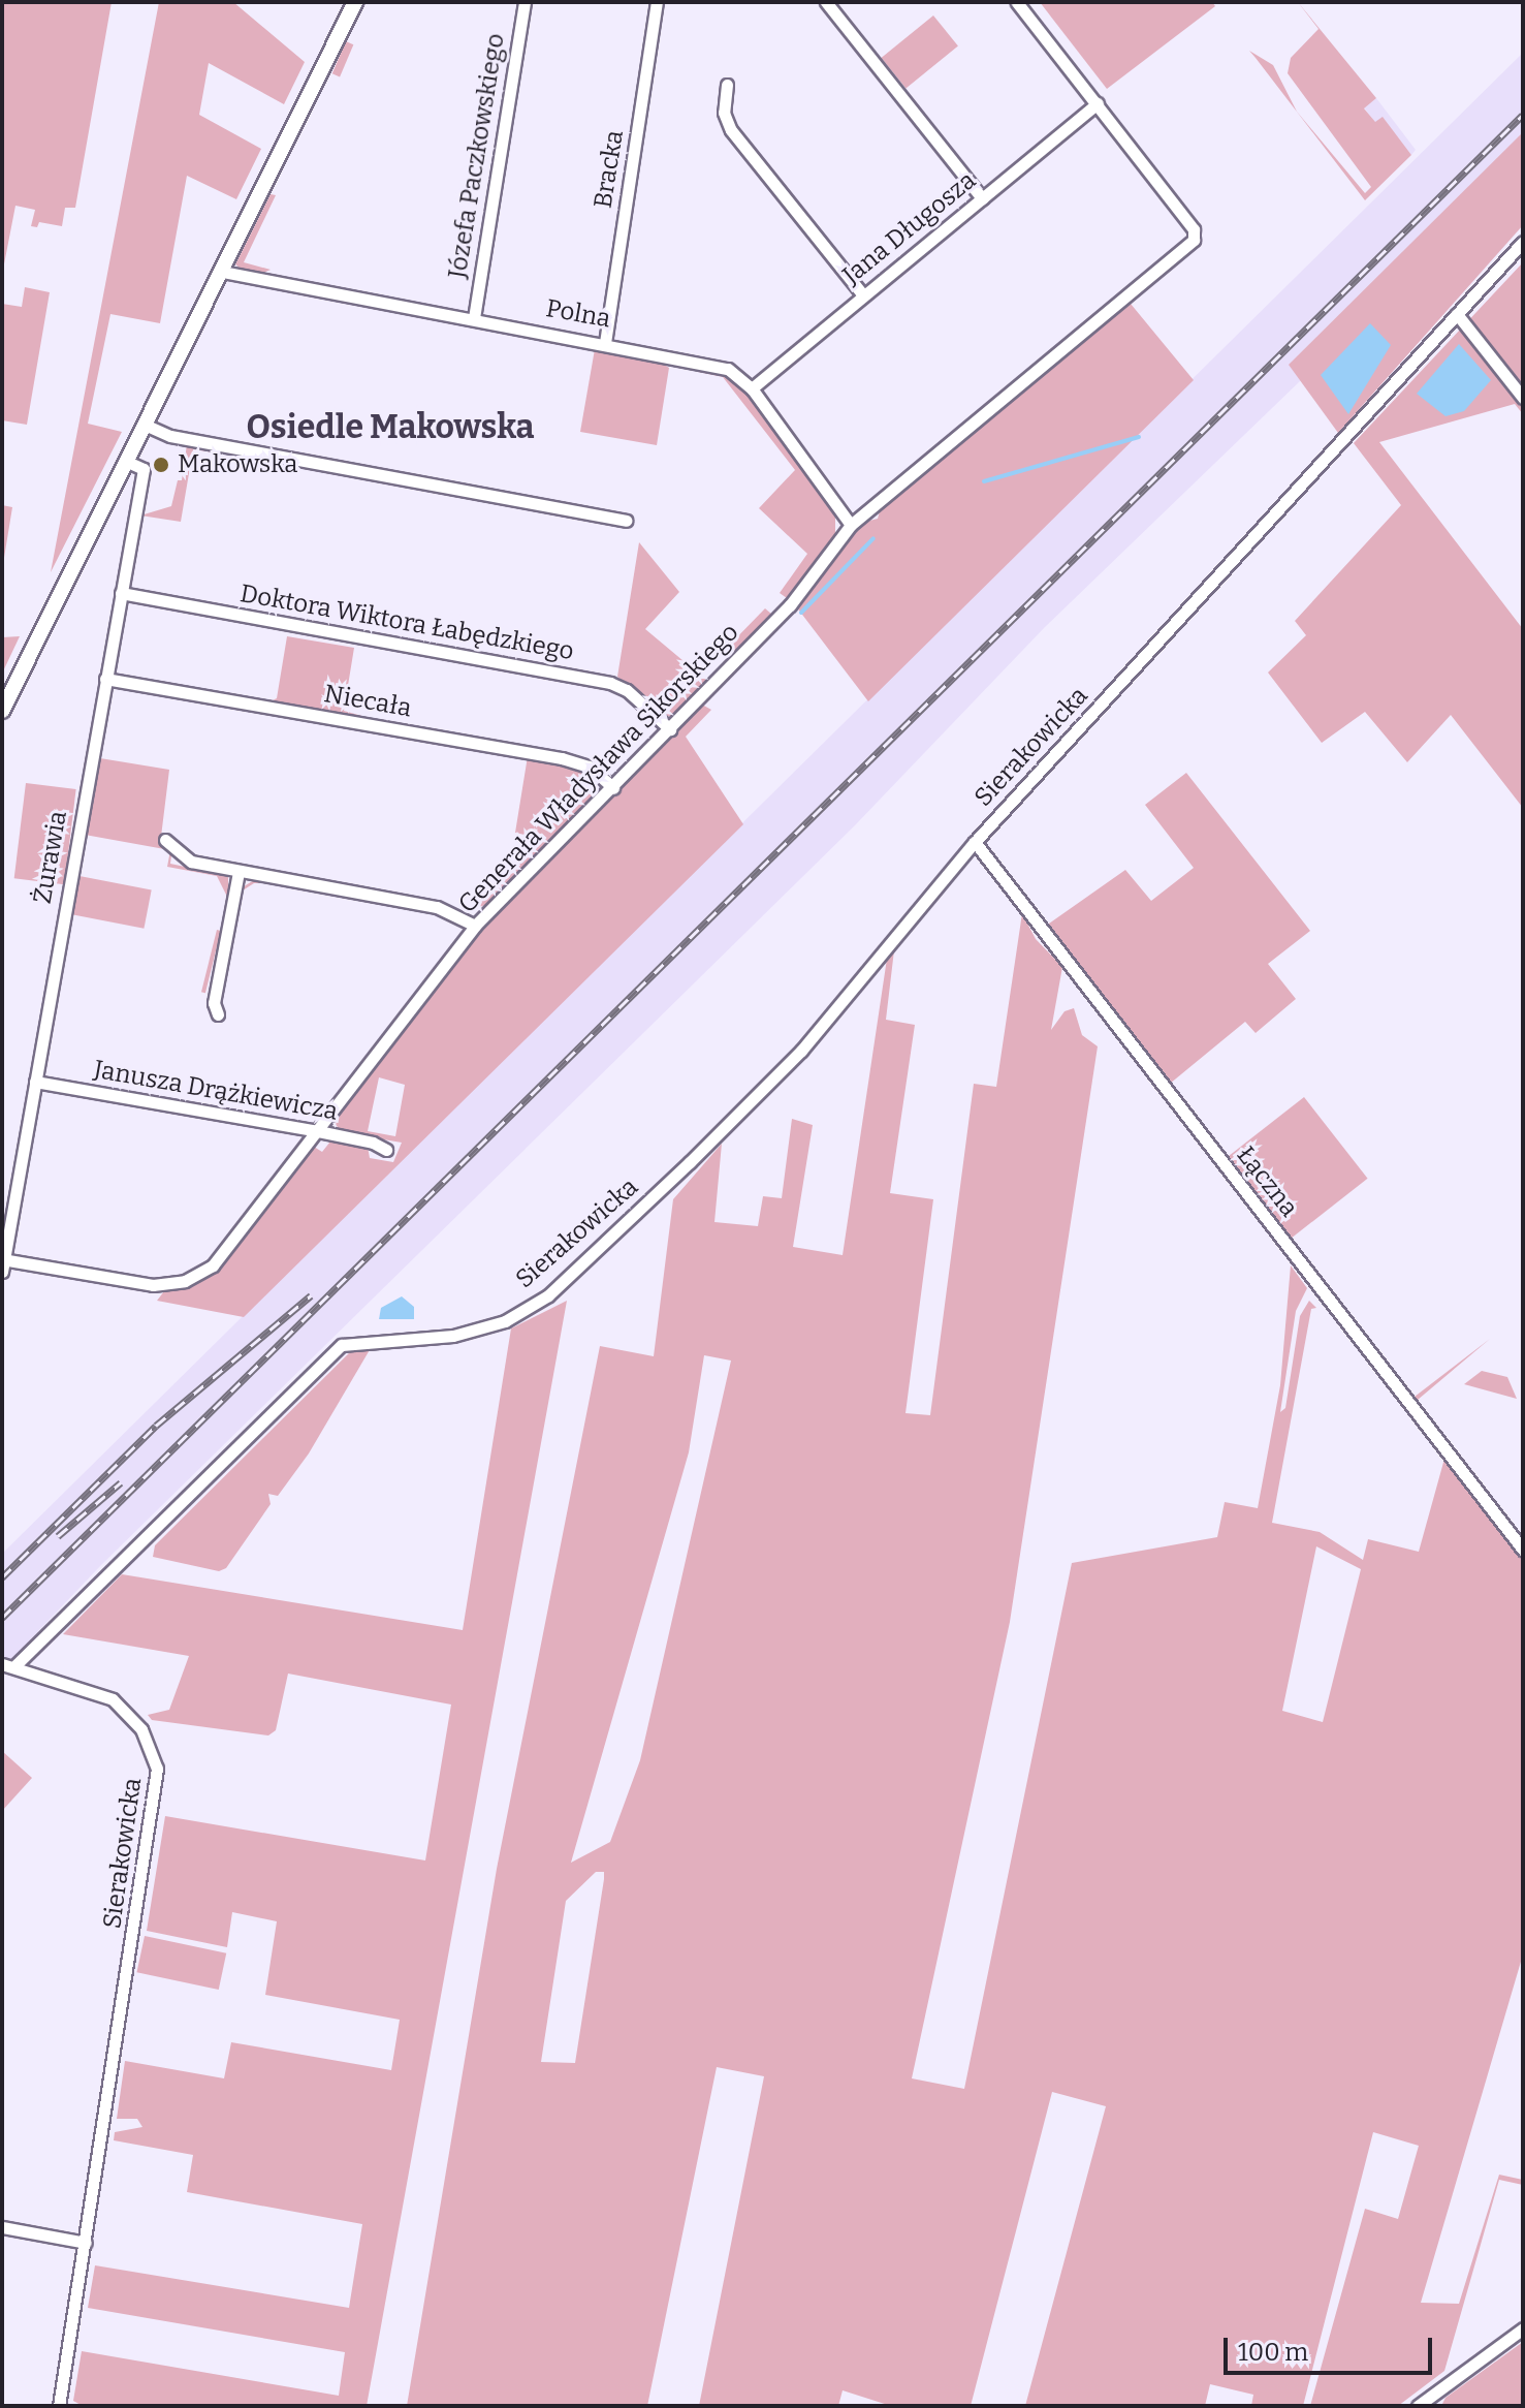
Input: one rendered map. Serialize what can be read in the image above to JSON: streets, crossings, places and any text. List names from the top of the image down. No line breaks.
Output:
{"streets":{"street":["Józefa Paczkowskiego","Bracka","Jana Długosza","Polna","Doktora Wiktora Łabędzkiego","Niecała","Sierakowicka","Generała Władysława Sikorskiego","Żurawia","Janusza Drążkiewicza","Łączna"]},"crossings":[["Józefa Paczkowskiego","Polna"],["Bracka","Polna"],["Jana Długosza","Polna"],["Jana Długosza","Generała Władysława Sikorskiego"],["Polna","Generała Władysława Sikorskiego"],["Doktora Wiktora Łabędzkiego","Generała Władysława Sikorskiego"],["Doktora Wiktora Łabędzkiego","Żurawia"],["Niecała","Generała Władysława Sikorskiego"],["Niecała","Żurawia"],["Sierakowicka","Łączna"],["Generała Władysława Sikorskiego","Żurawia"],["Generała Władysława Sikorskiego","Janusza Drążkiewicza"],["Żurawia","Janusza Drążkiewicza"]],"districts":["Osiedle Makowska"],"places":["Makowska"],"scale_bar":"100 m"}
